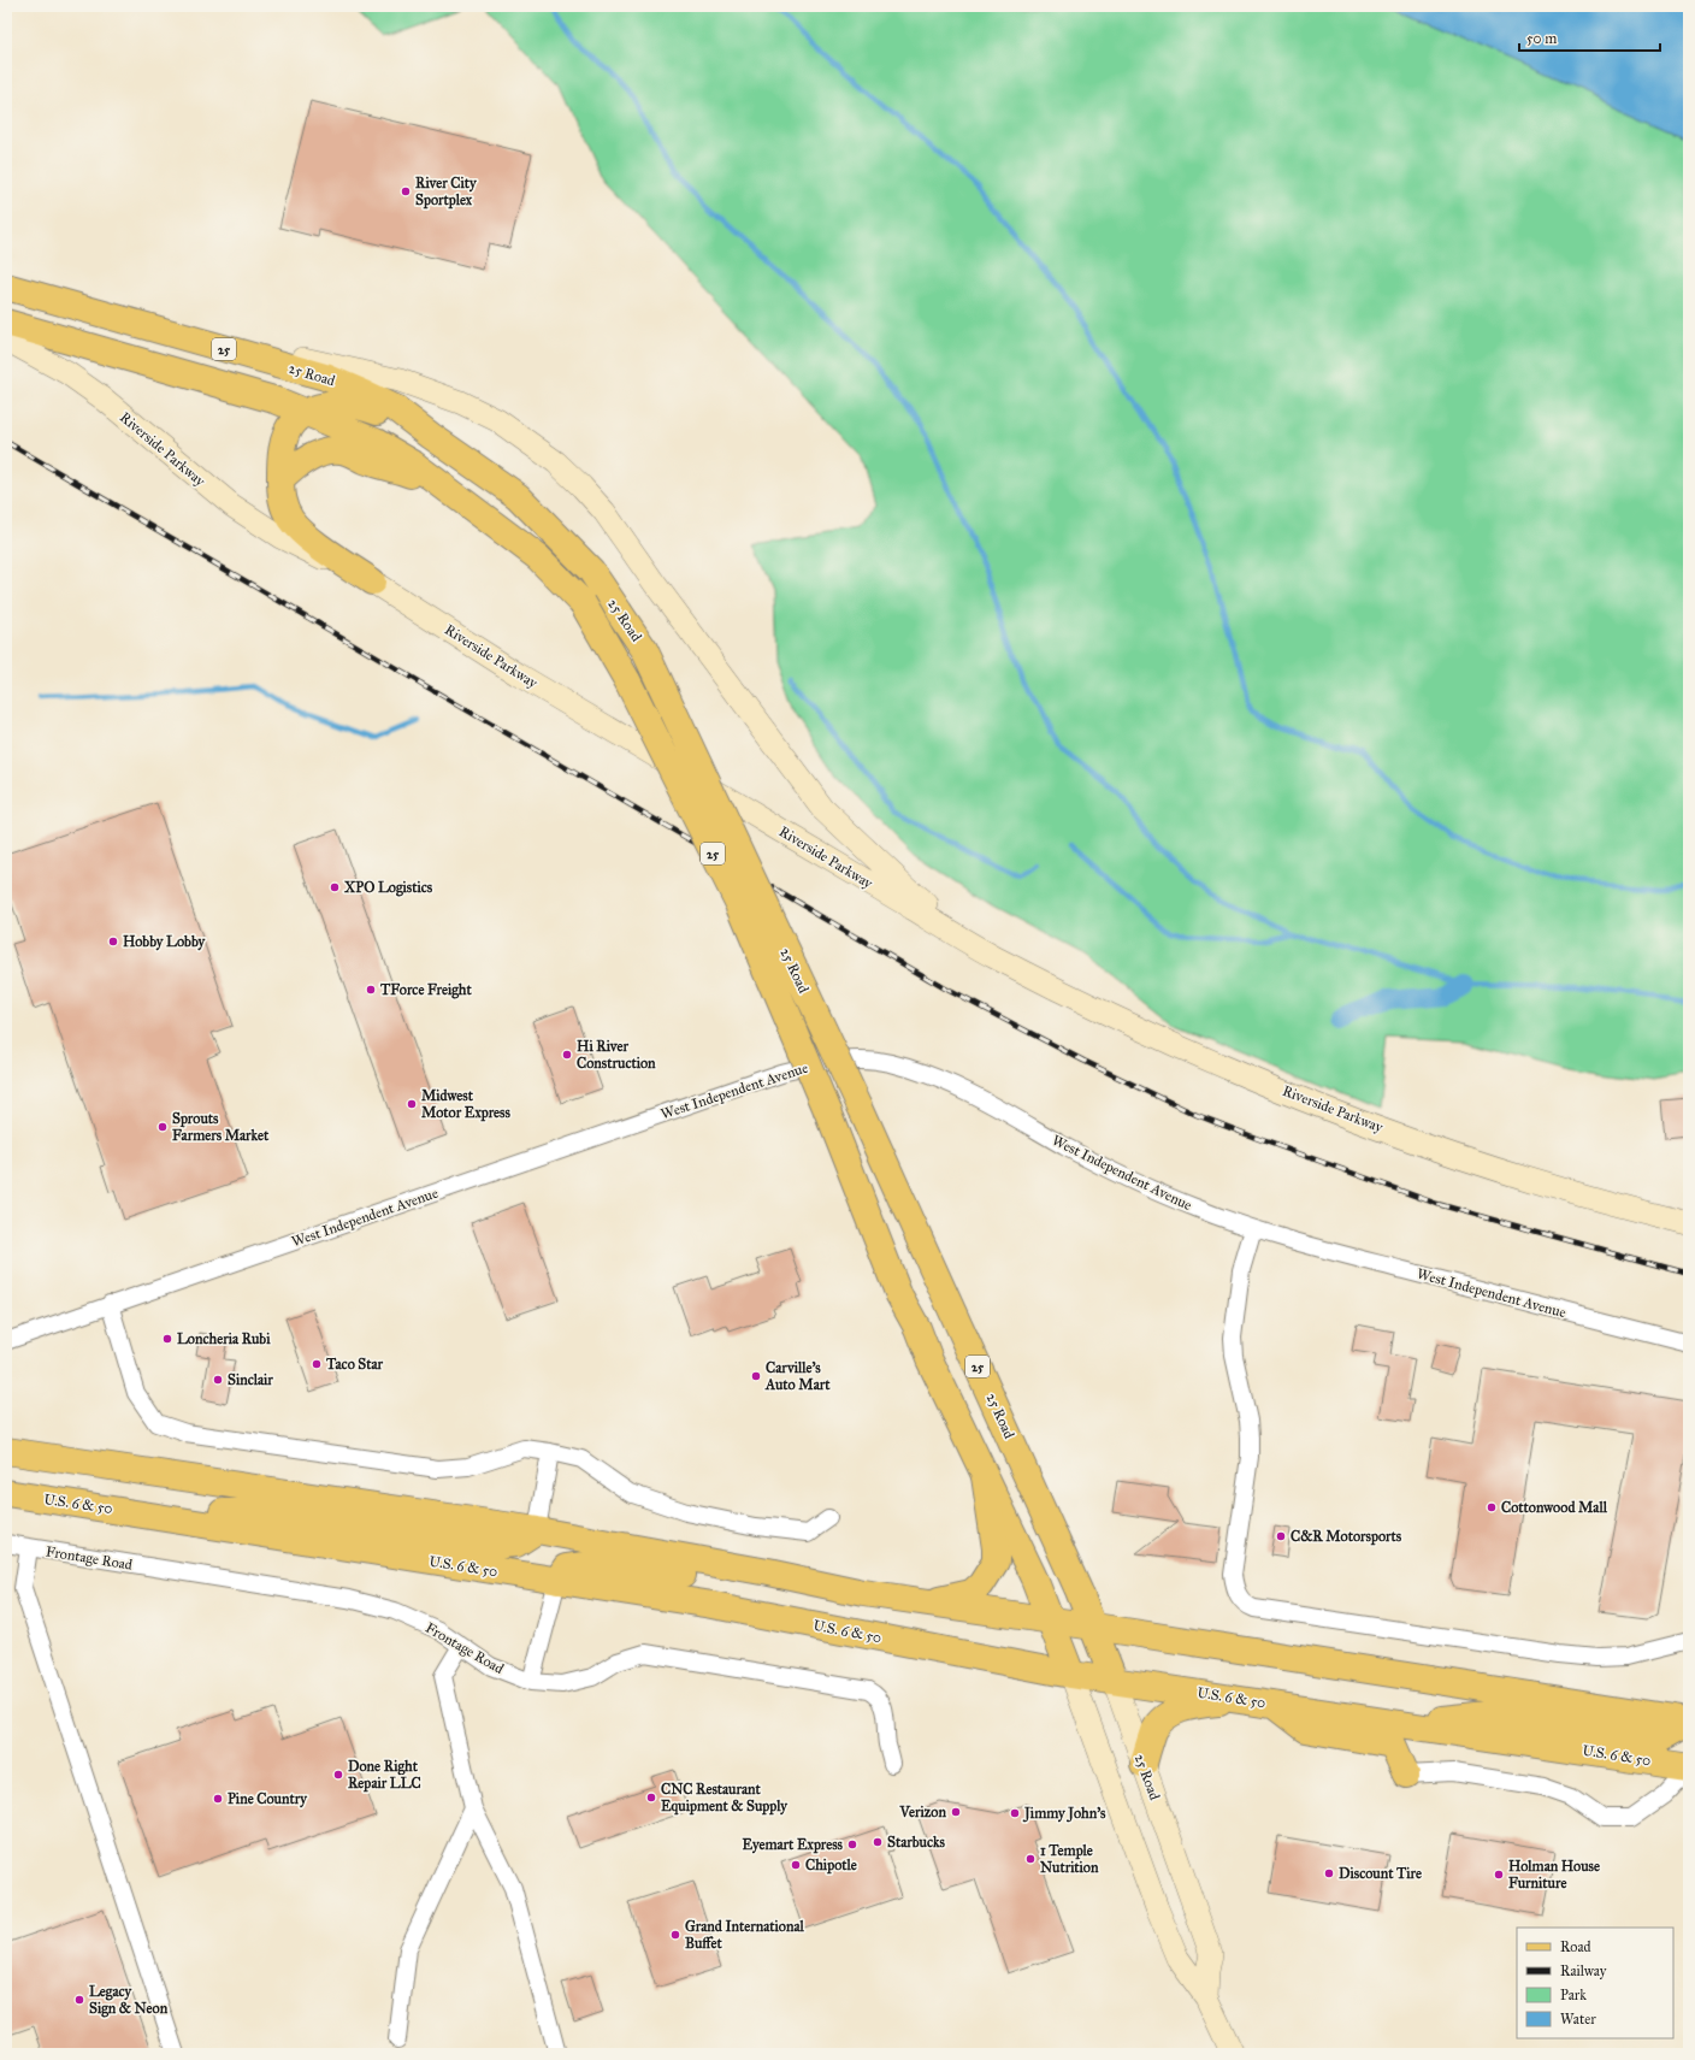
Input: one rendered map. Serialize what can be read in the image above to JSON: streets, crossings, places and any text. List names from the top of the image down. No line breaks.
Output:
{"streets":{"main road":["25","25 Road","Riverside Parkway","U.S. 6 & 50"],"street":["West Independent Avenue","Frontage Road"]},"crossings":[["25 Road","Riverside Parkway"],["25 Road","U.S. 6 & 50"]],"places":["River City Sportplex","XPO Logistics","Hobby Lobby","TForce Freight","Hi River Construction","Midwest Motor Express","Sprouts Farmers Market","Loncheria Rubi","Taco Star","Carville's Auto Mart","Sinclair","Cottonwood Mall","C&R Motorsports","Done Right Repair LLC","CNC Restaurant Equipment & Supply","Pine Country","Verizon","Jimmy John's","Starbucks","Eyemart Express","1 Temple Nutrition","Chipotle","Discount Tire","Holman House Furniture","Grand International Buffet","Legacy Sign & Neon"],"legend":["Road","Railway","Park","Water"],"scale_bar":"50 m"}
